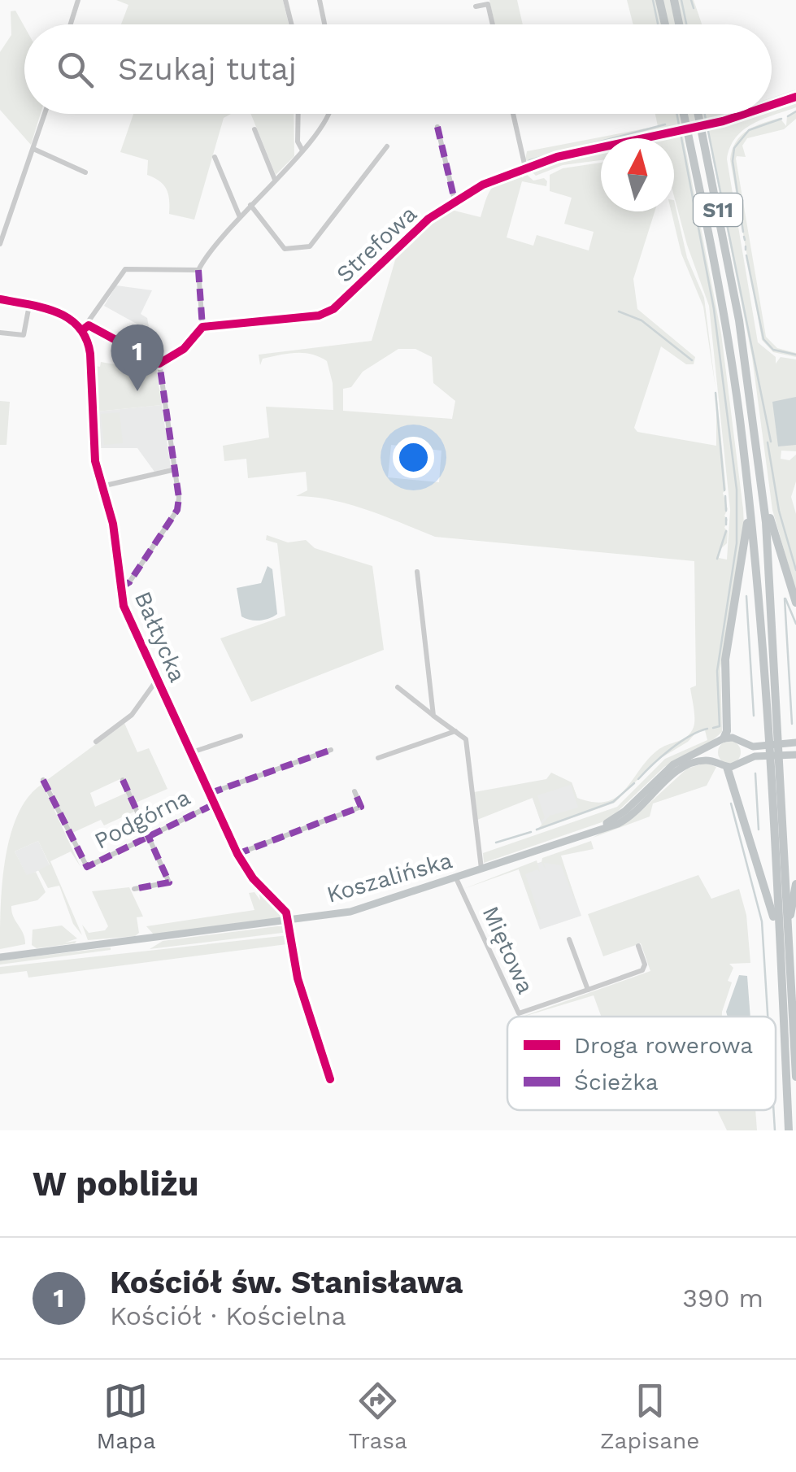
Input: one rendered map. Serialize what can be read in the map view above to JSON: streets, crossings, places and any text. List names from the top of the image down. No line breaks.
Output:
{"streets":{"highway":["S11"],"main road":["Koszalińska"],"street":["Strefowa","Bałtycka","Podgórna","Miętowa"]},"crossings":[["Bałtycka","Podgórna"],["Bałtycka","Koszalińska"],["Koszalińska","Miętowa"]],"legend":["Droga rowerowa","Ścieżka"],"north":"top","page":{"search":"Szukaj tutaj","pins":"1","heading":"W pobliżu","list":[{"mark":"1","name":"Kościół św. Stanisława","note":"Kościół · Kościelna","value":"390 m"}],"nav":["Mapa","Trasa","Zapisane"]}}
